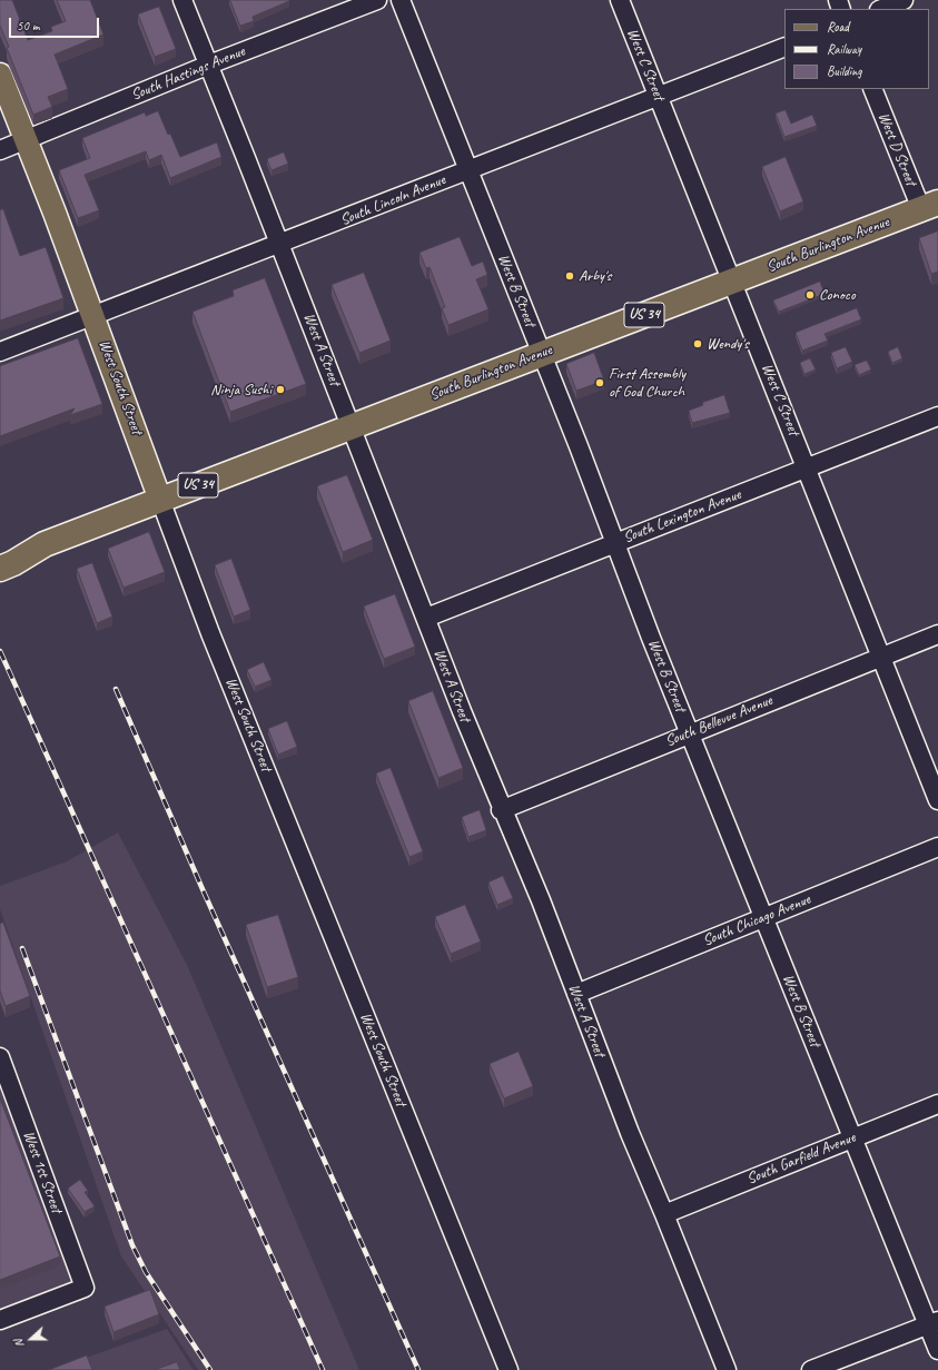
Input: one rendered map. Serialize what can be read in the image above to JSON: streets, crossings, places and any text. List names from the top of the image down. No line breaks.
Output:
{"streets":{"highway":["South Burlington Avenue","US 34"],"main road":["West South Street"],"street":["West C Street","South Hastings Avenue","West D Street","South Lincoln Avenue","West B Street","West A Street","South Lexington Avenue","South Bellevue Avenue","South Chicago Avenue","South Garfield Avenue","West 1st Street"]},"crossings":[["West C Street","South Lincoln Avenue"],["West C Street","South Burlington Avenue"],["West C Street","South Lexington Avenue"],["West C Street","South Bellevue Avenue"],["South Hastings Avenue","West A Street"],["South Hastings Avenue","West South Street"],["West D Street","South Burlington Avenue"],["South Lincoln Avenue","West B Street"],["South Lincoln Avenue","West A Street"],["South Lincoln Avenue","West South Street"],["South Burlington Avenue","West B Street"],["South Burlington Avenue","US 34"],["South Burlington Avenue","West A Street"],["South Burlington Avenue","West South Street"],["West B Street","South Lexington Avenue"],["West B Street","South Bellevue Avenue"],["West B Street","South Chicago Avenue"],["West B Street","South Garfield Avenue"],["West A Street","South Lexington Avenue"],["West A Street","South Bellevue Avenue"],["West A Street","South Chicago Avenue"],["West A Street","South Garfield Avenue"]],"places":["Arby's","Conoco","Wendy's","First Assembly of God Church","Ninja Sushi"],"legend":["Road","Railway","Building"],"scale_bar":"50 m","north":"left"}
